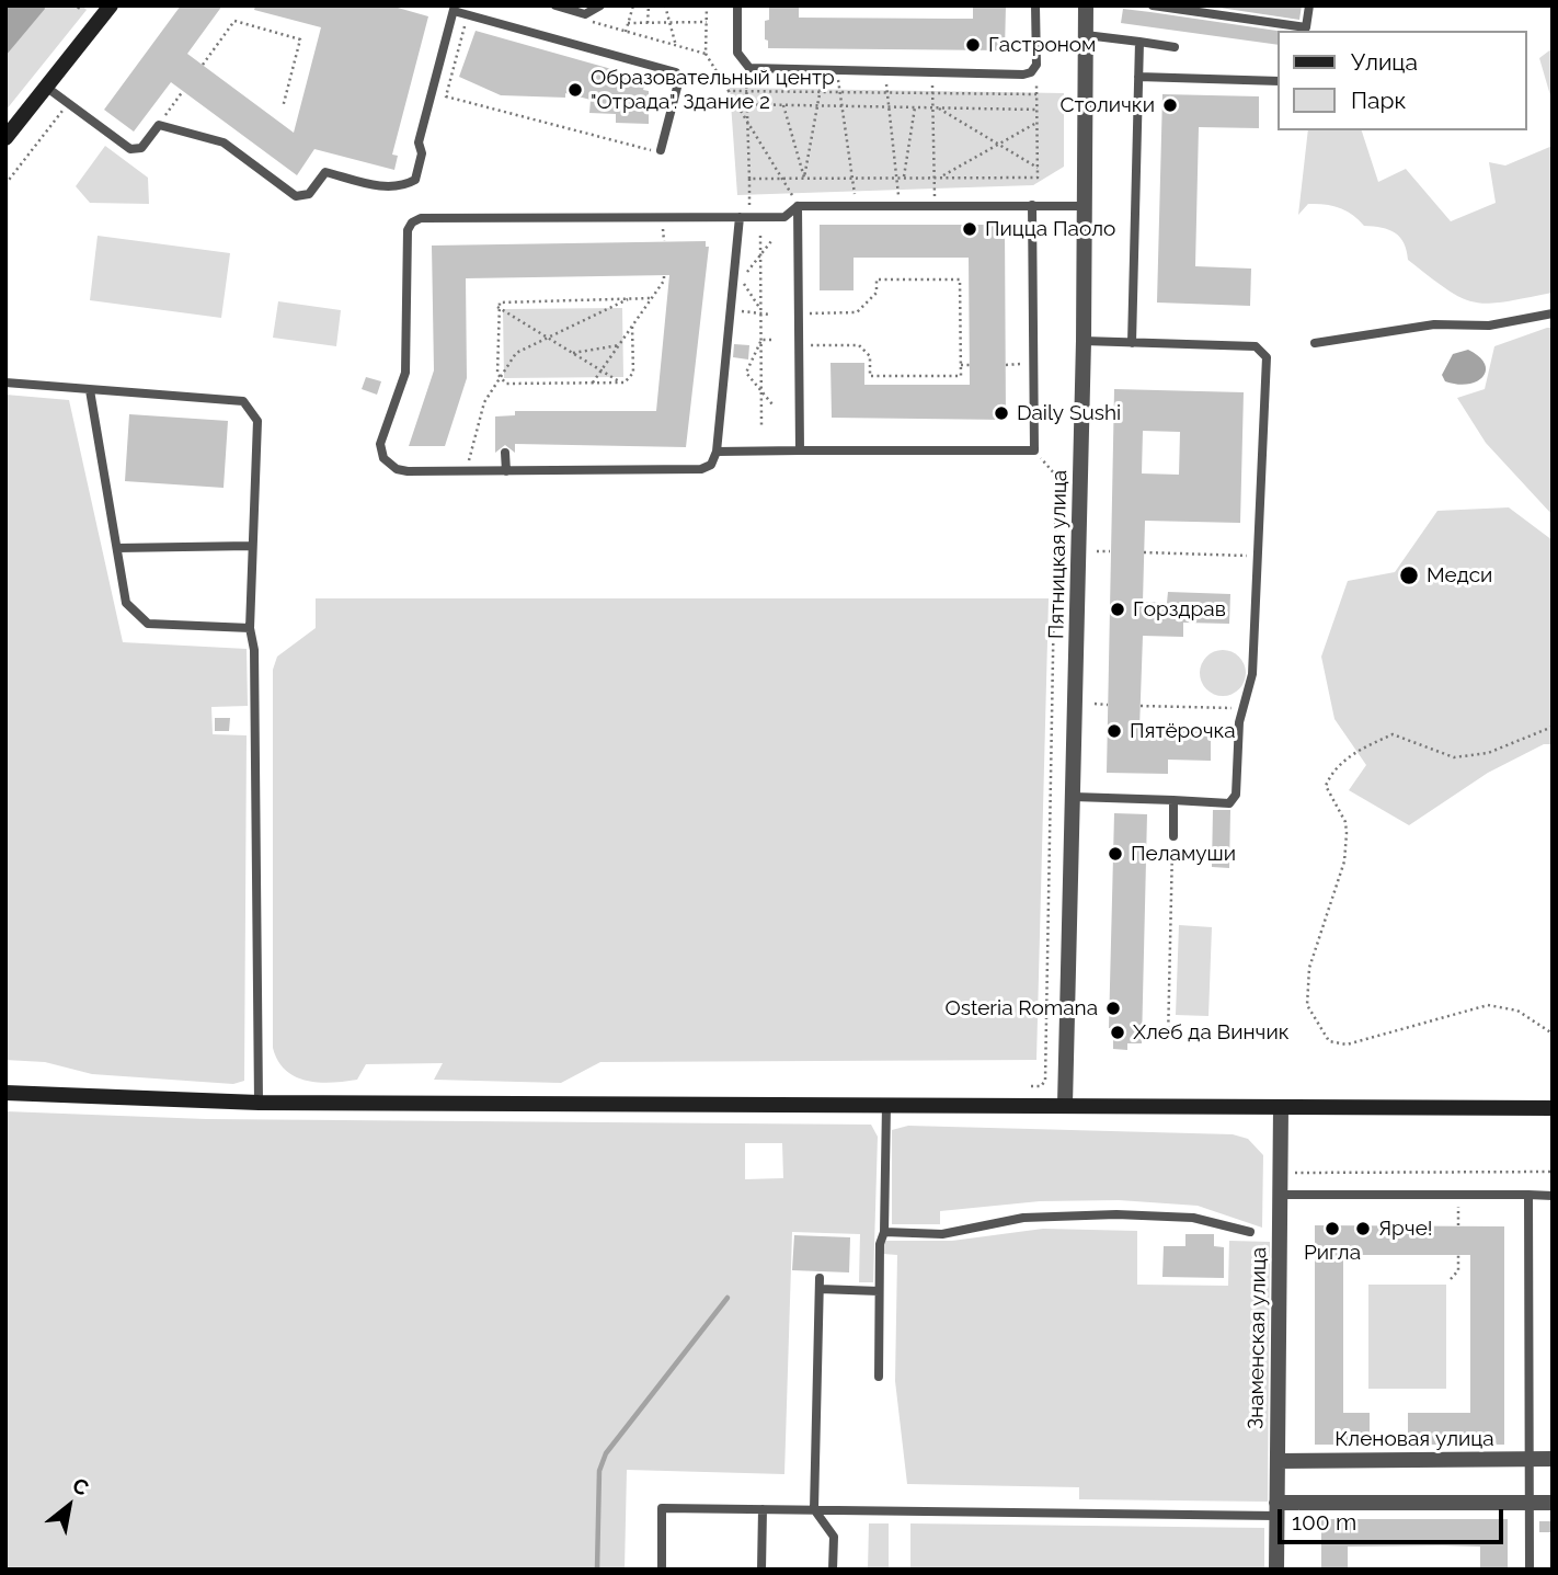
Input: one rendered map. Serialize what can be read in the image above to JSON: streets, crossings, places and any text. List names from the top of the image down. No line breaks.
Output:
{"streets":{"street":["Пятницкая улица","Знаменская улица","Кленовая улица"]},"crossings":[["Знаменская улица","Кленовая улица"]],"places":["Гастроном","Образовательный центр \"Отрада\". Здание 2","Столички","Пицца Паоло","Daily Sushi","Медси","Горздрав","Пятёрочка","Пеламуши","Osteria Romana","Хлеб да Винчик","Ригла","Ярче!"],"legend":["Улица","Парк"],"scale_bar":"100 m","north":"top right"}
